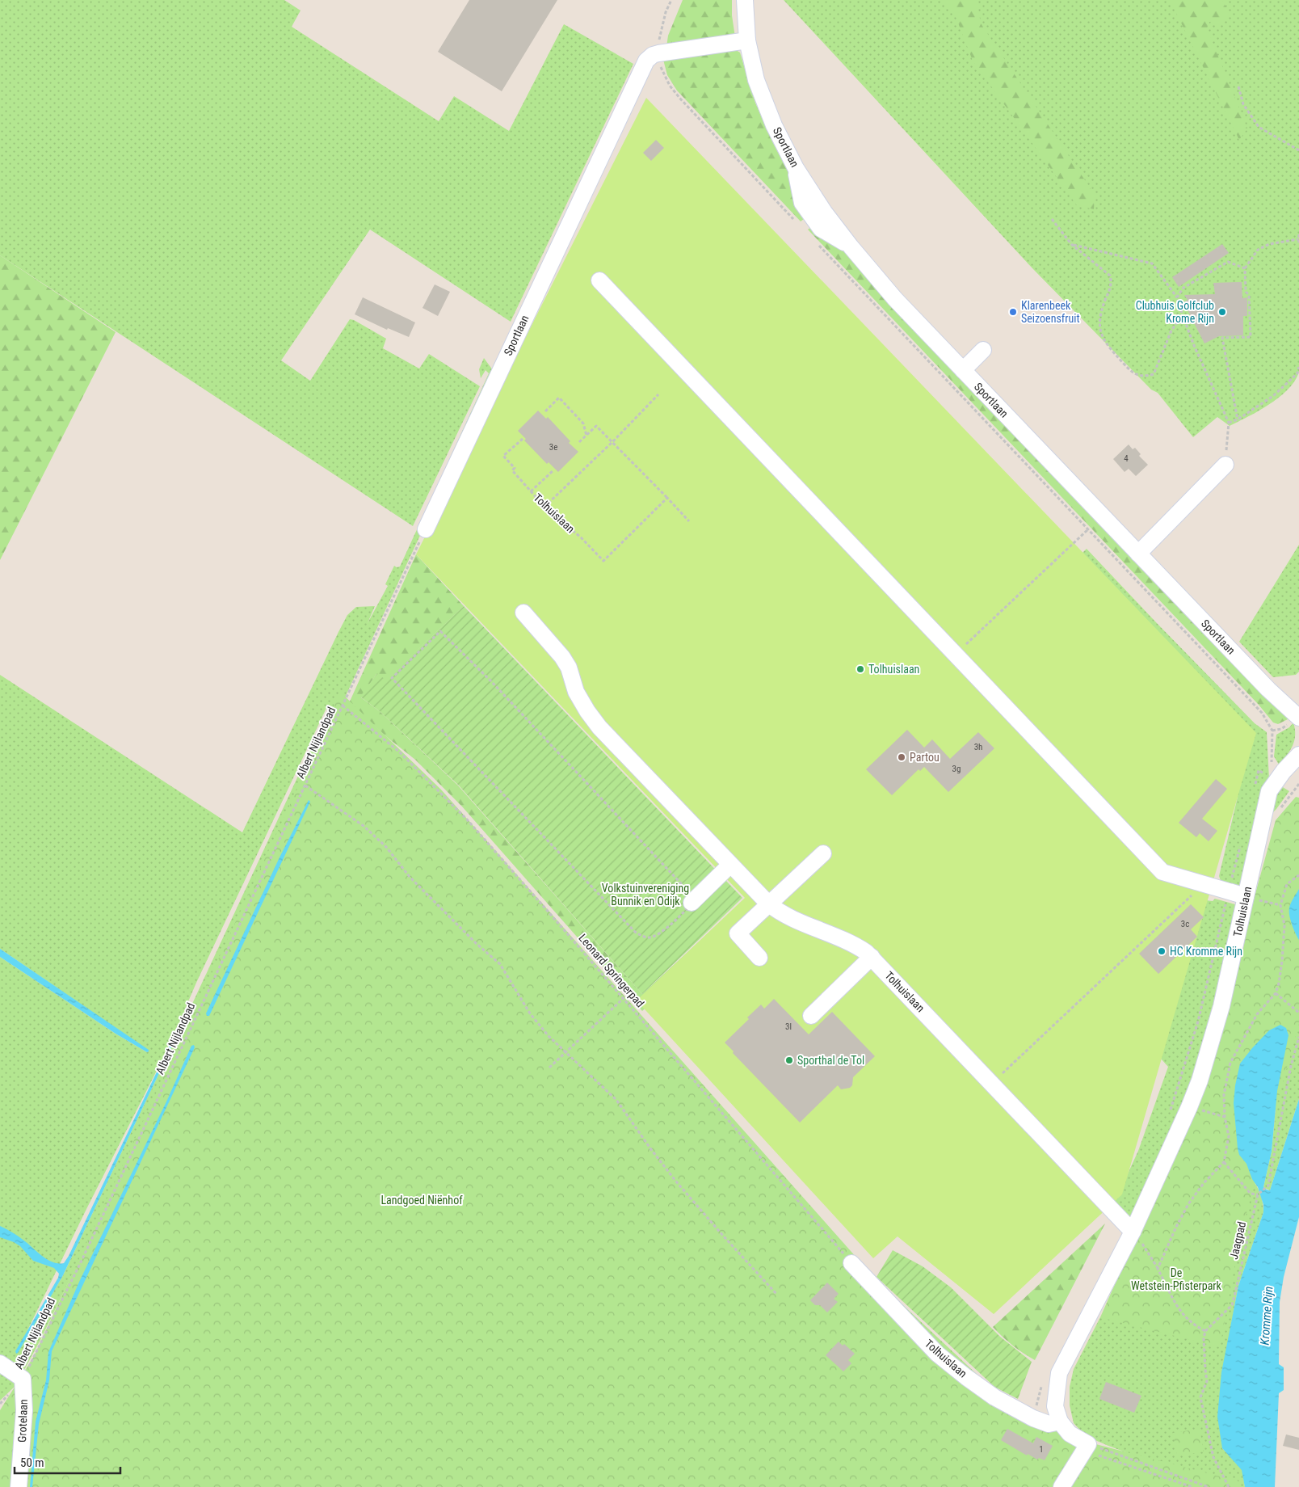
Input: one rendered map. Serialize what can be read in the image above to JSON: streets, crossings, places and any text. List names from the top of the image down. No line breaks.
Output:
{"streets":{"street":["Sportlaan","Tolhuislaan","Grotelaan"],"path":["Albert Nijlandpad","Leonard Springerpad","Jaagpad"]},"crossings":[["Sportlaan","Albert Nijlandpad"],["Tolhuislaan","Leonard Springerpad"],["Albert Nijlandpad","Leonard Springerpad"],["Albert Nijlandpad","Grotelaan"]],"water":["Kromme Rijn"],"parks":["Volkstuinvereniging Bunnik en Odijk","Landgoed Niënhof","De Wetstein-Pfisterpark"],"places":["Klarenbeek Seizoensfruit","Clubhuis Golfclub Krome Rijn","Tolhuislaan","Partou","HC Kromme Rijn","Sporthal de Tol"],"house_numbers":["3e","4","3h","3g","3c","3l","1"],"scale_bar":"50 m"}
